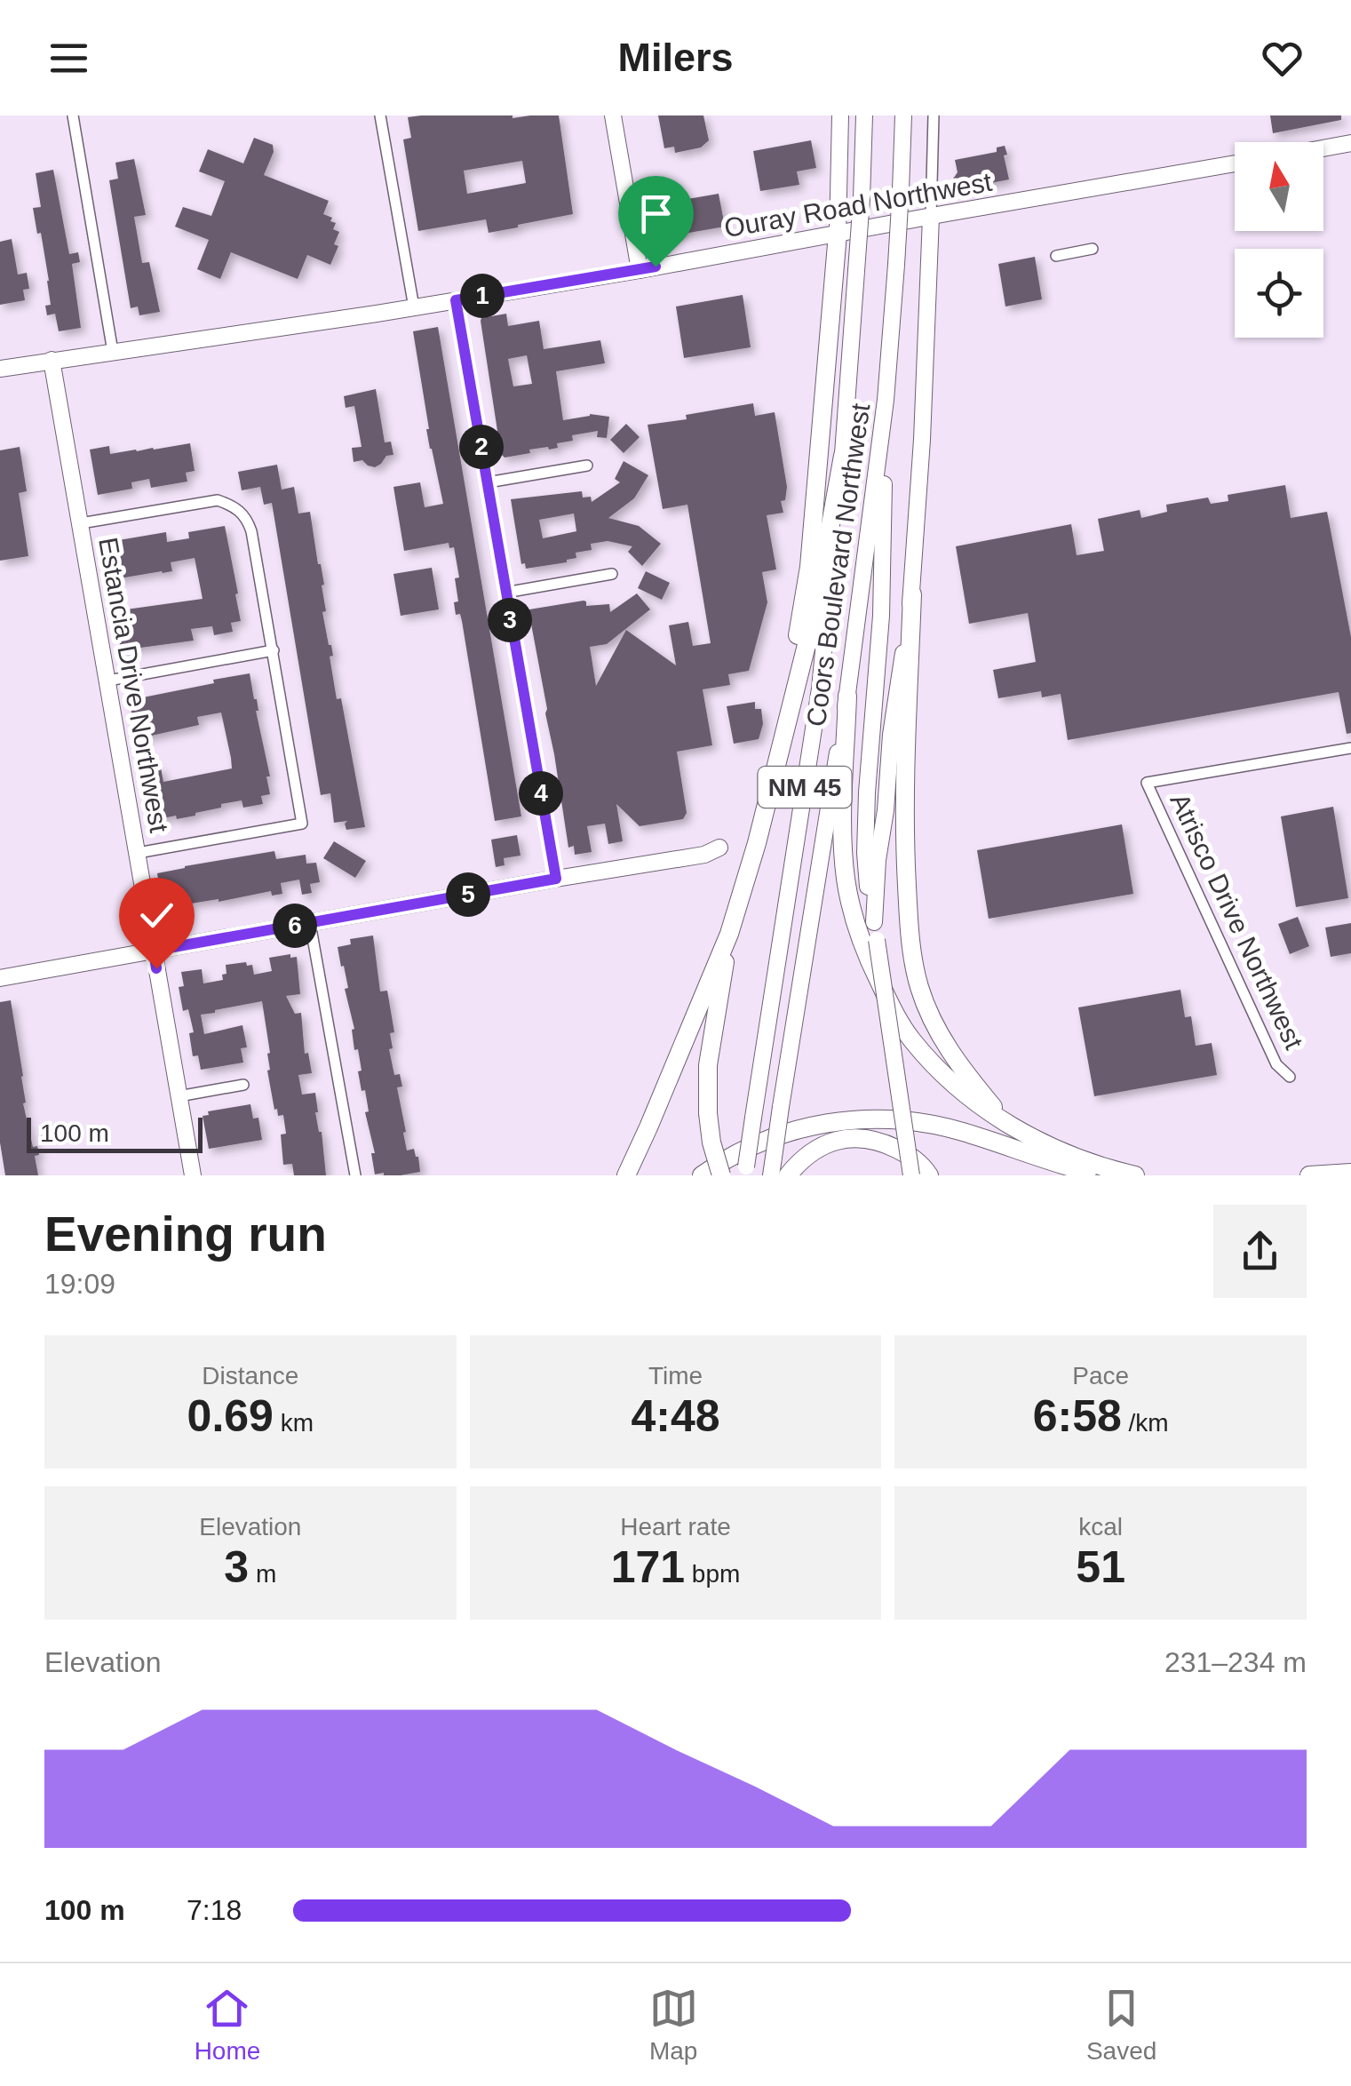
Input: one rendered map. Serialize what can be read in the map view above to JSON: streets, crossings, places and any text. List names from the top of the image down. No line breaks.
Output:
{"streets":{"main road":["Ouray Road Northwest","Coors Boulevard Northwest","Estancia Drive Northwest","NM 45"],"street":["Atrisco Drive Northwest"]},"crossings":[["Ouray Road Northwest","Estancia Drive Northwest"]],"scale_bar":"100 m","north":"top","page":{"header":"Milers","pins":["1","2","3","4","5","6"],"scale":"100 m","heading":["Evening run","19:09"],"stats":[["Distance","0.69 km"],["Time","4:48"],["Pace","6:58 /km"],["Elevation","3 m"],["Heart rate","171 bpm"],["kcal","51"]],"chart":["Elevation","231–234 m"],"list":[{"name":"100 m","note":"7:18"}],"tabs":["Home","Map","Saved"]}}
